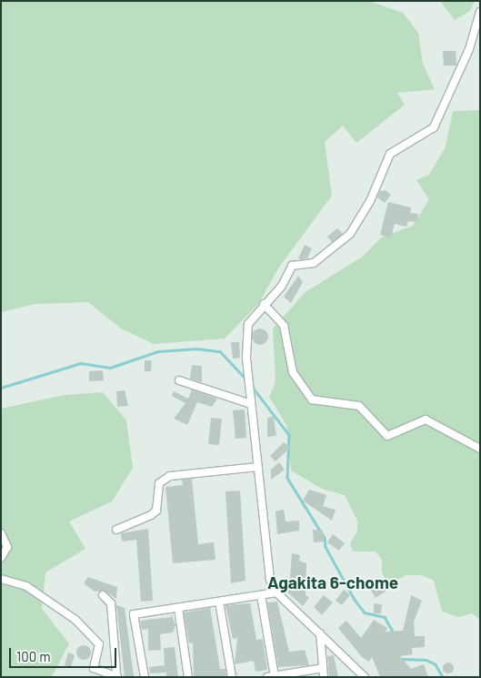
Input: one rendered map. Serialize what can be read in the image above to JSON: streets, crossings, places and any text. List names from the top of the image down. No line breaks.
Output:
{"districts":["Agakita 6-chome"],"scale_bar":"100 m"}
